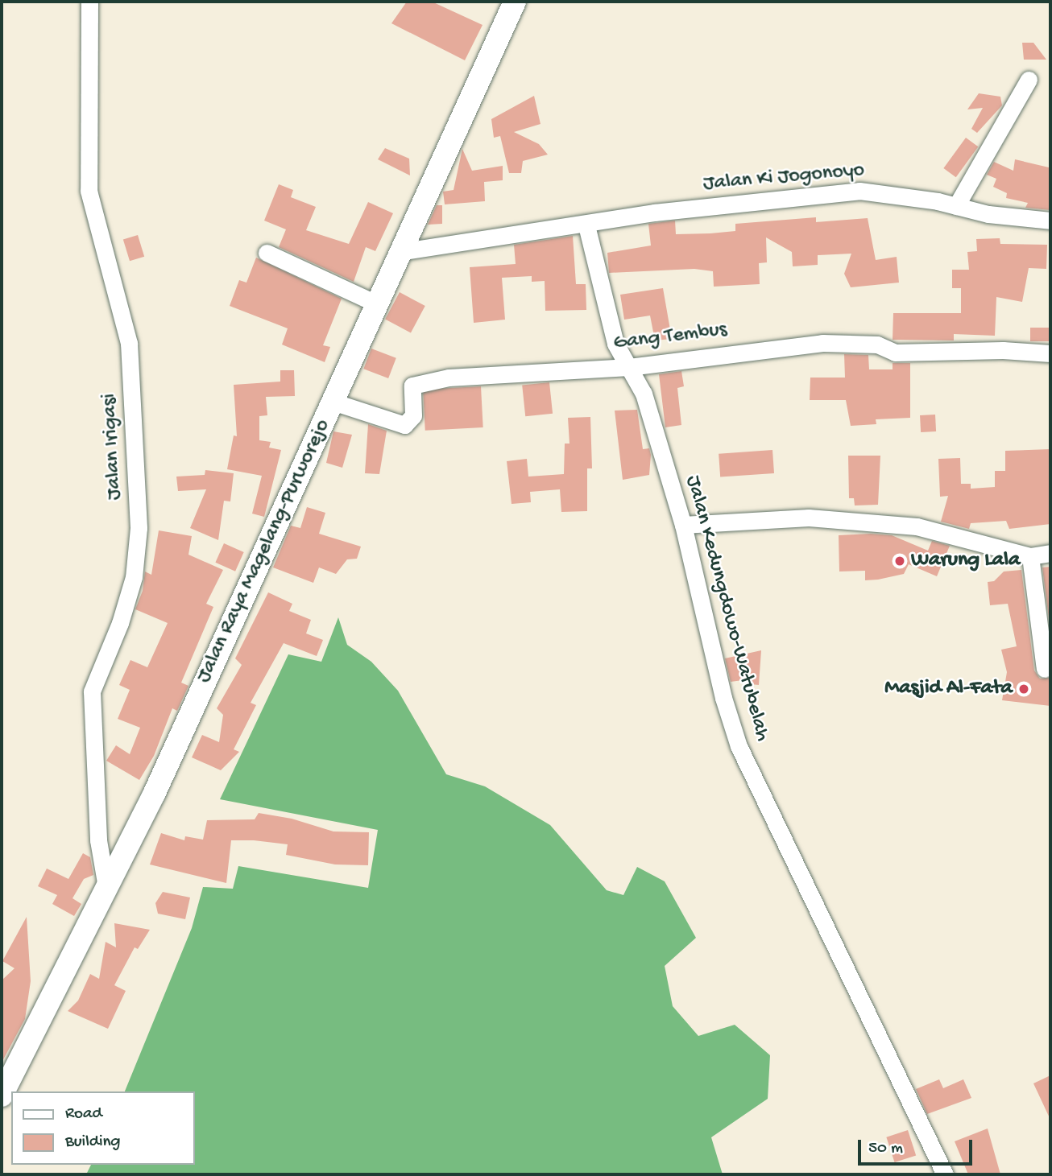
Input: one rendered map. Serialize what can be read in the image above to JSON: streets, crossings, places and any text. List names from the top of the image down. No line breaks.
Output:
{"streets":{"main road":["Jalan Raya Magelang-Purworejo"],"street":["Jalan Ki Jogonoyo","Gang Tembus","Jalan Irigasi","Jalan Kedungdowo-Watubelah"]},"crossings":[["Jalan Ki Jogonoyo","Jalan Raya Magelang-Purworejo"],["Jalan Ki Jogonoyo","Jalan Kedungdowo-Watubelah"],["Gang Tembus","Jalan Raya Magelang-Purworejo"],["Gang Tembus","Jalan Kedungdowo-Watubelah"],["Jalan Irigasi","Jalan Raya Magelang-Purworejo"]],"places":["Warung Lala","Masjid Al-Fata"],"legend":["Road","Building"],"scale_bar":"50 m"}
